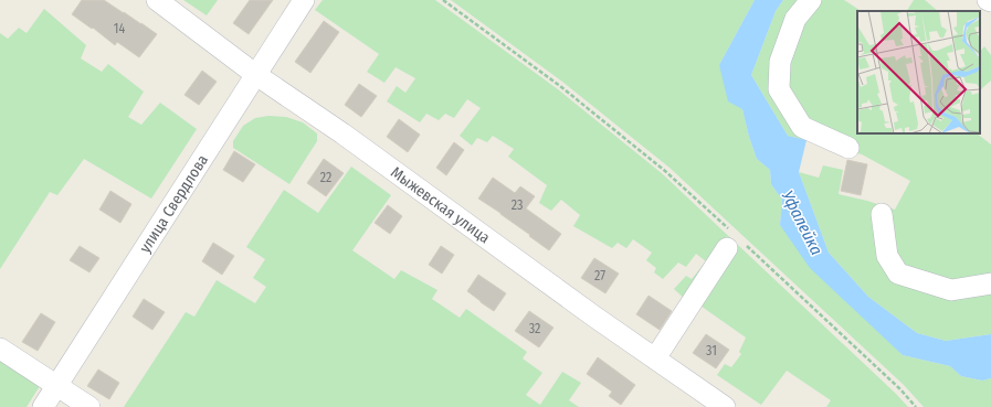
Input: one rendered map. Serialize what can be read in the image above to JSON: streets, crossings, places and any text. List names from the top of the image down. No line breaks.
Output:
{"streets":{"street":["улица Свердлова","Мыжевская улица"]},"crossings":[["улица Свердлова","Мыжевская улица"]],"water":["Уфалейка"],"house_numbers":["14","22","23","27","32","31"]}
